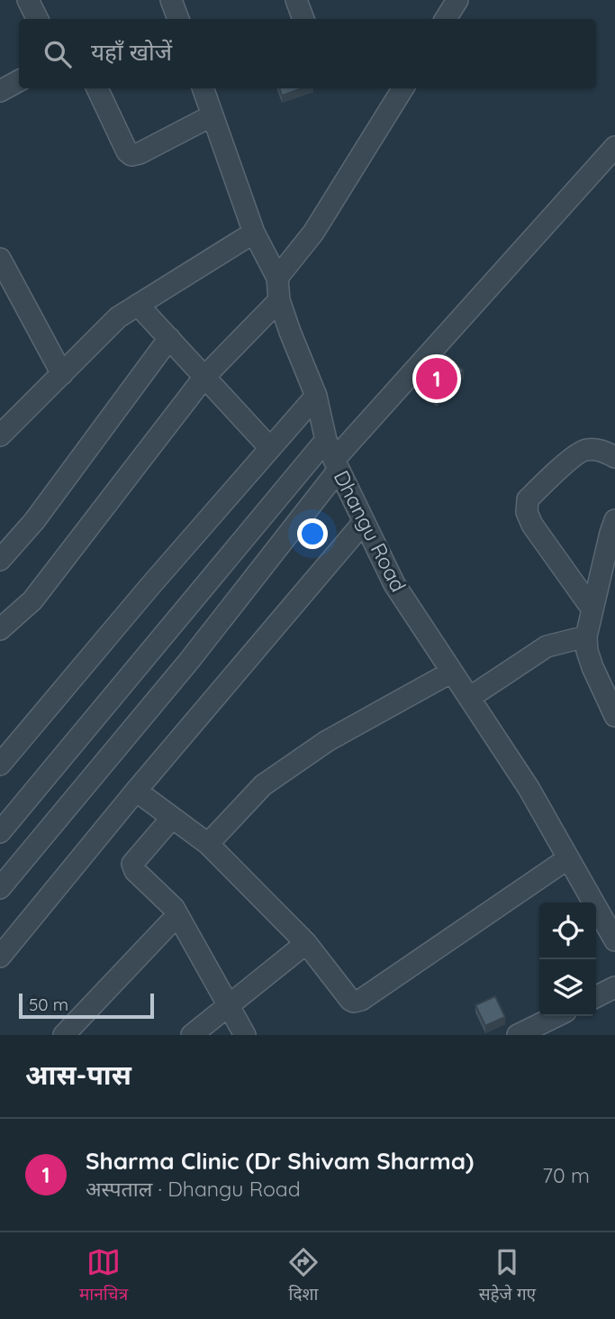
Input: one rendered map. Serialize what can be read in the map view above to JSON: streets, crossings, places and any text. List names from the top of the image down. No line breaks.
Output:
{"streets":{"street":["Dhangu Road"]},"scale_bar":"50 m","page":{"search":"यहाँ खोजें","pins":"1","scale":"50 m","heading":"आस-पास","list":[{"mark":"1","name":"Sharma Clinic (Dr Shivam Sharma)","note":"अस्पताल · Dhangu Road","value":"70 m"}],"nav":["मानचित्र","दिशा","सहेजे गए"]}}
